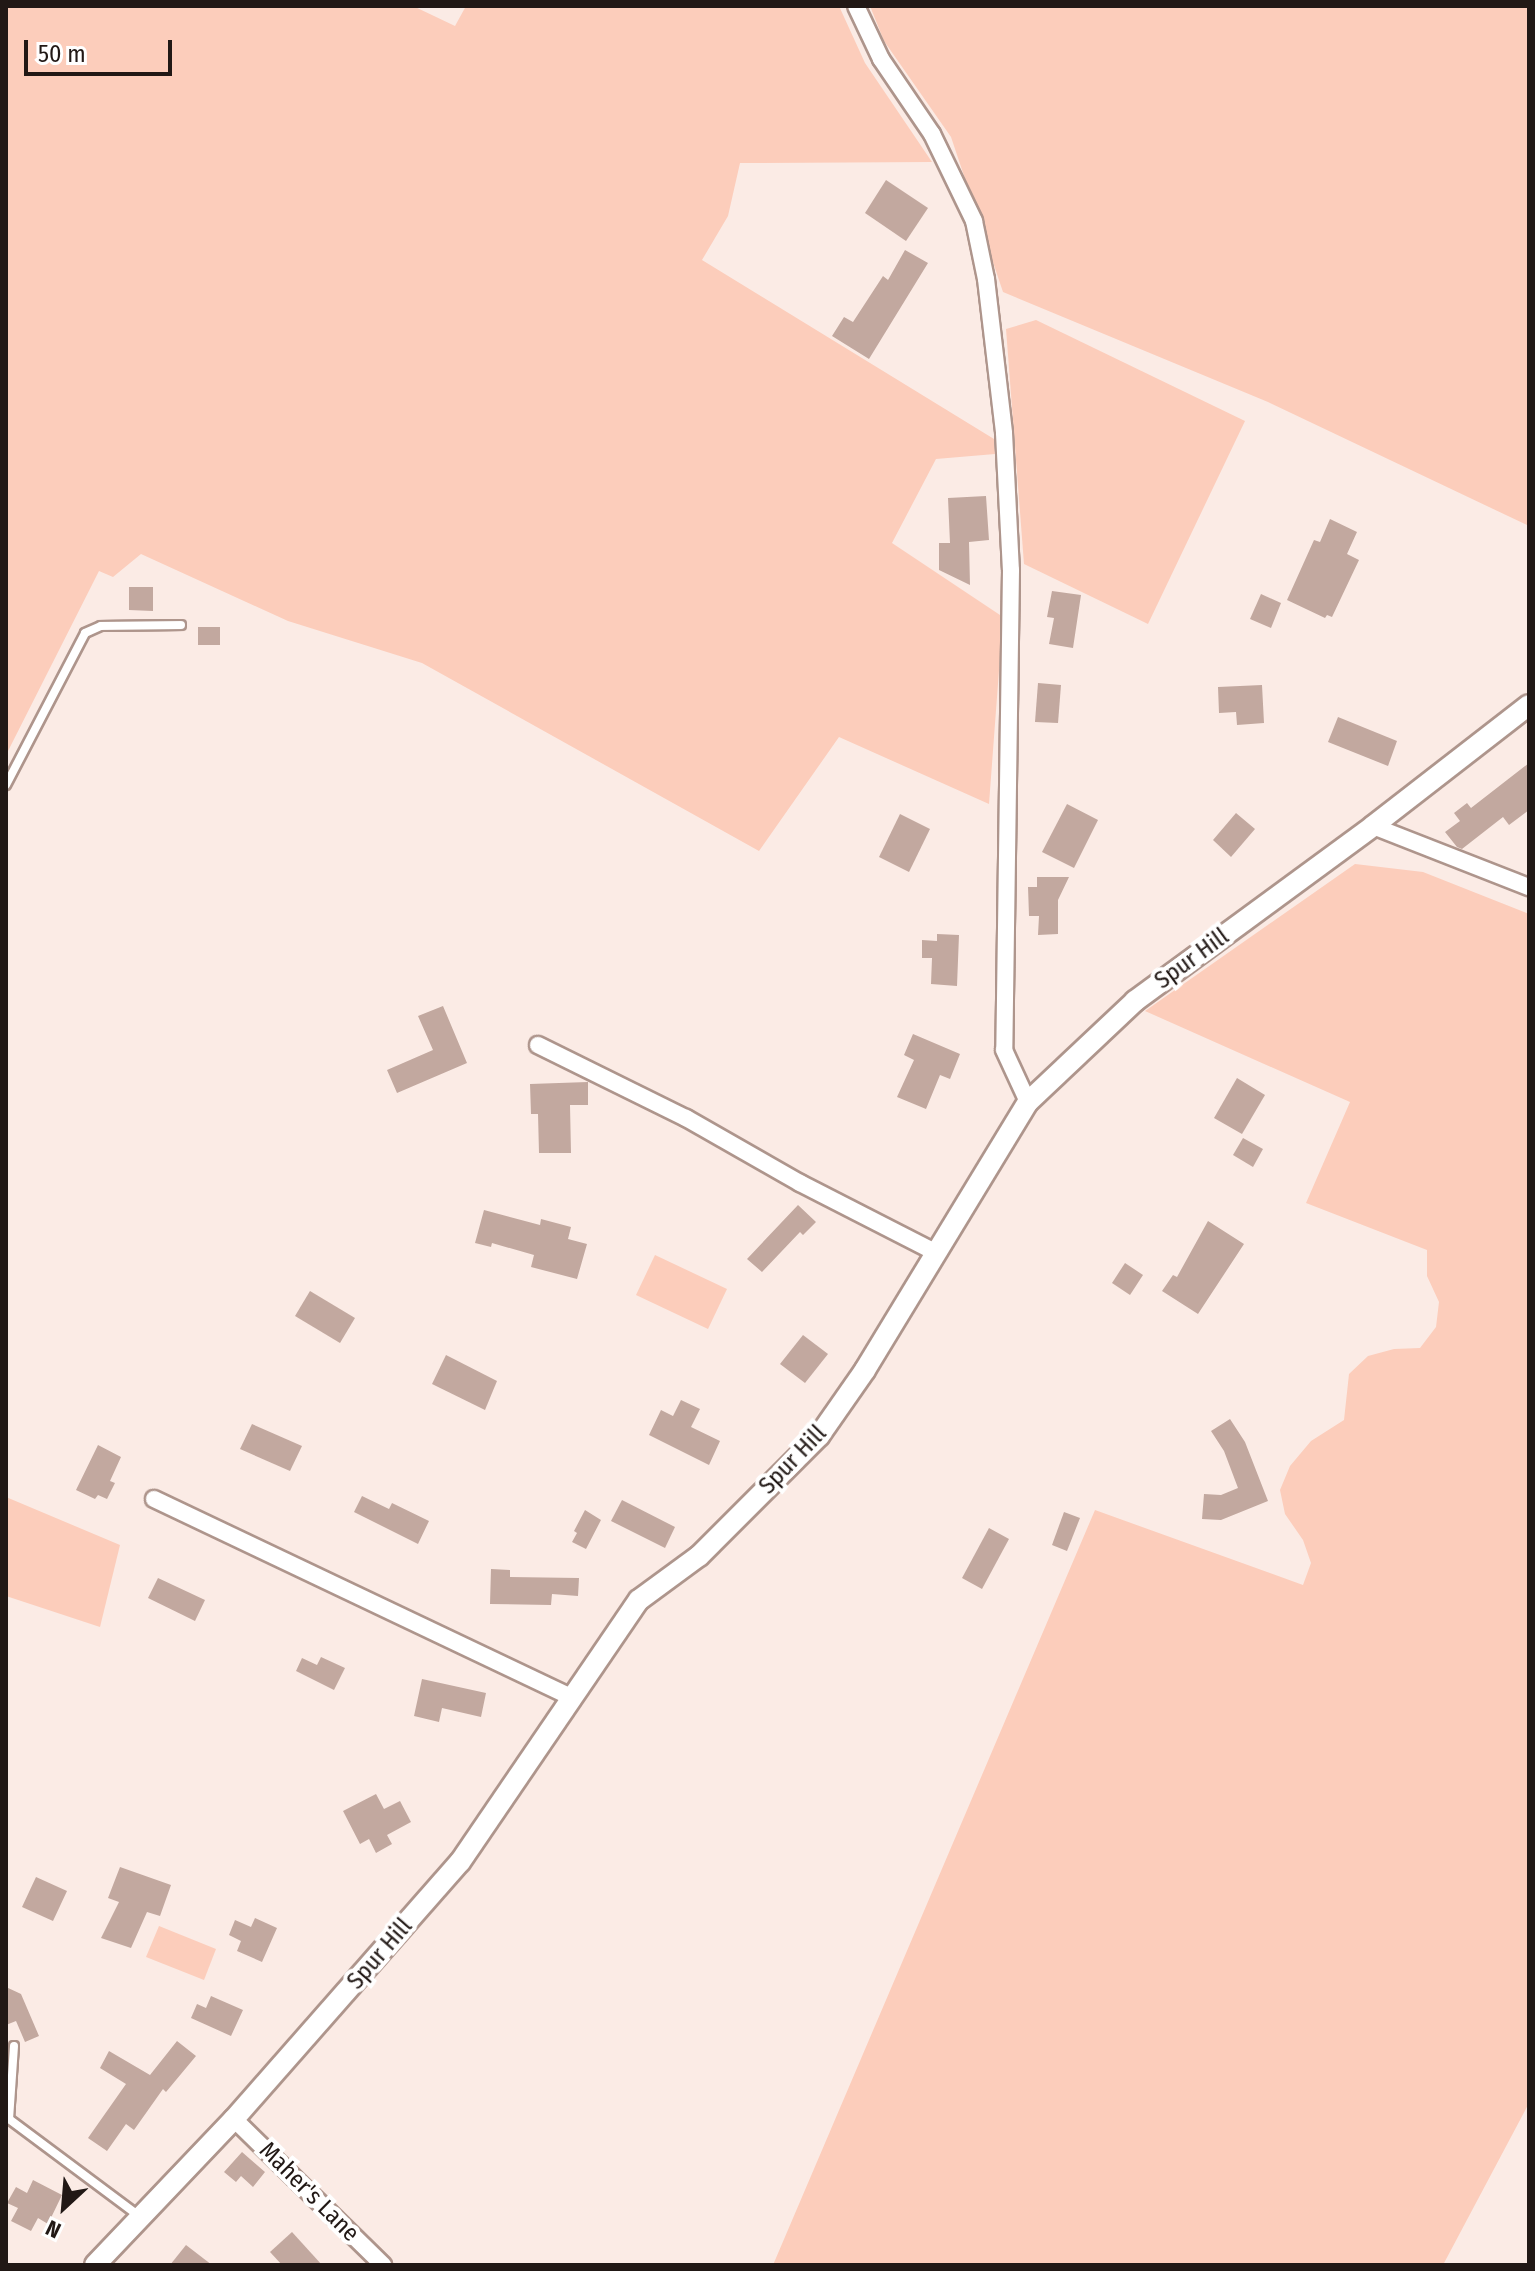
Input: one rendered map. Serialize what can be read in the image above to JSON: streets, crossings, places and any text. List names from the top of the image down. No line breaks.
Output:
{"streets":{"street":["Spur Hill","Maher's Lane"]},"crossings":[["Spur Hill","Maher's Lane"]],"scale_bar":"50 m","north":"bottom left"}
